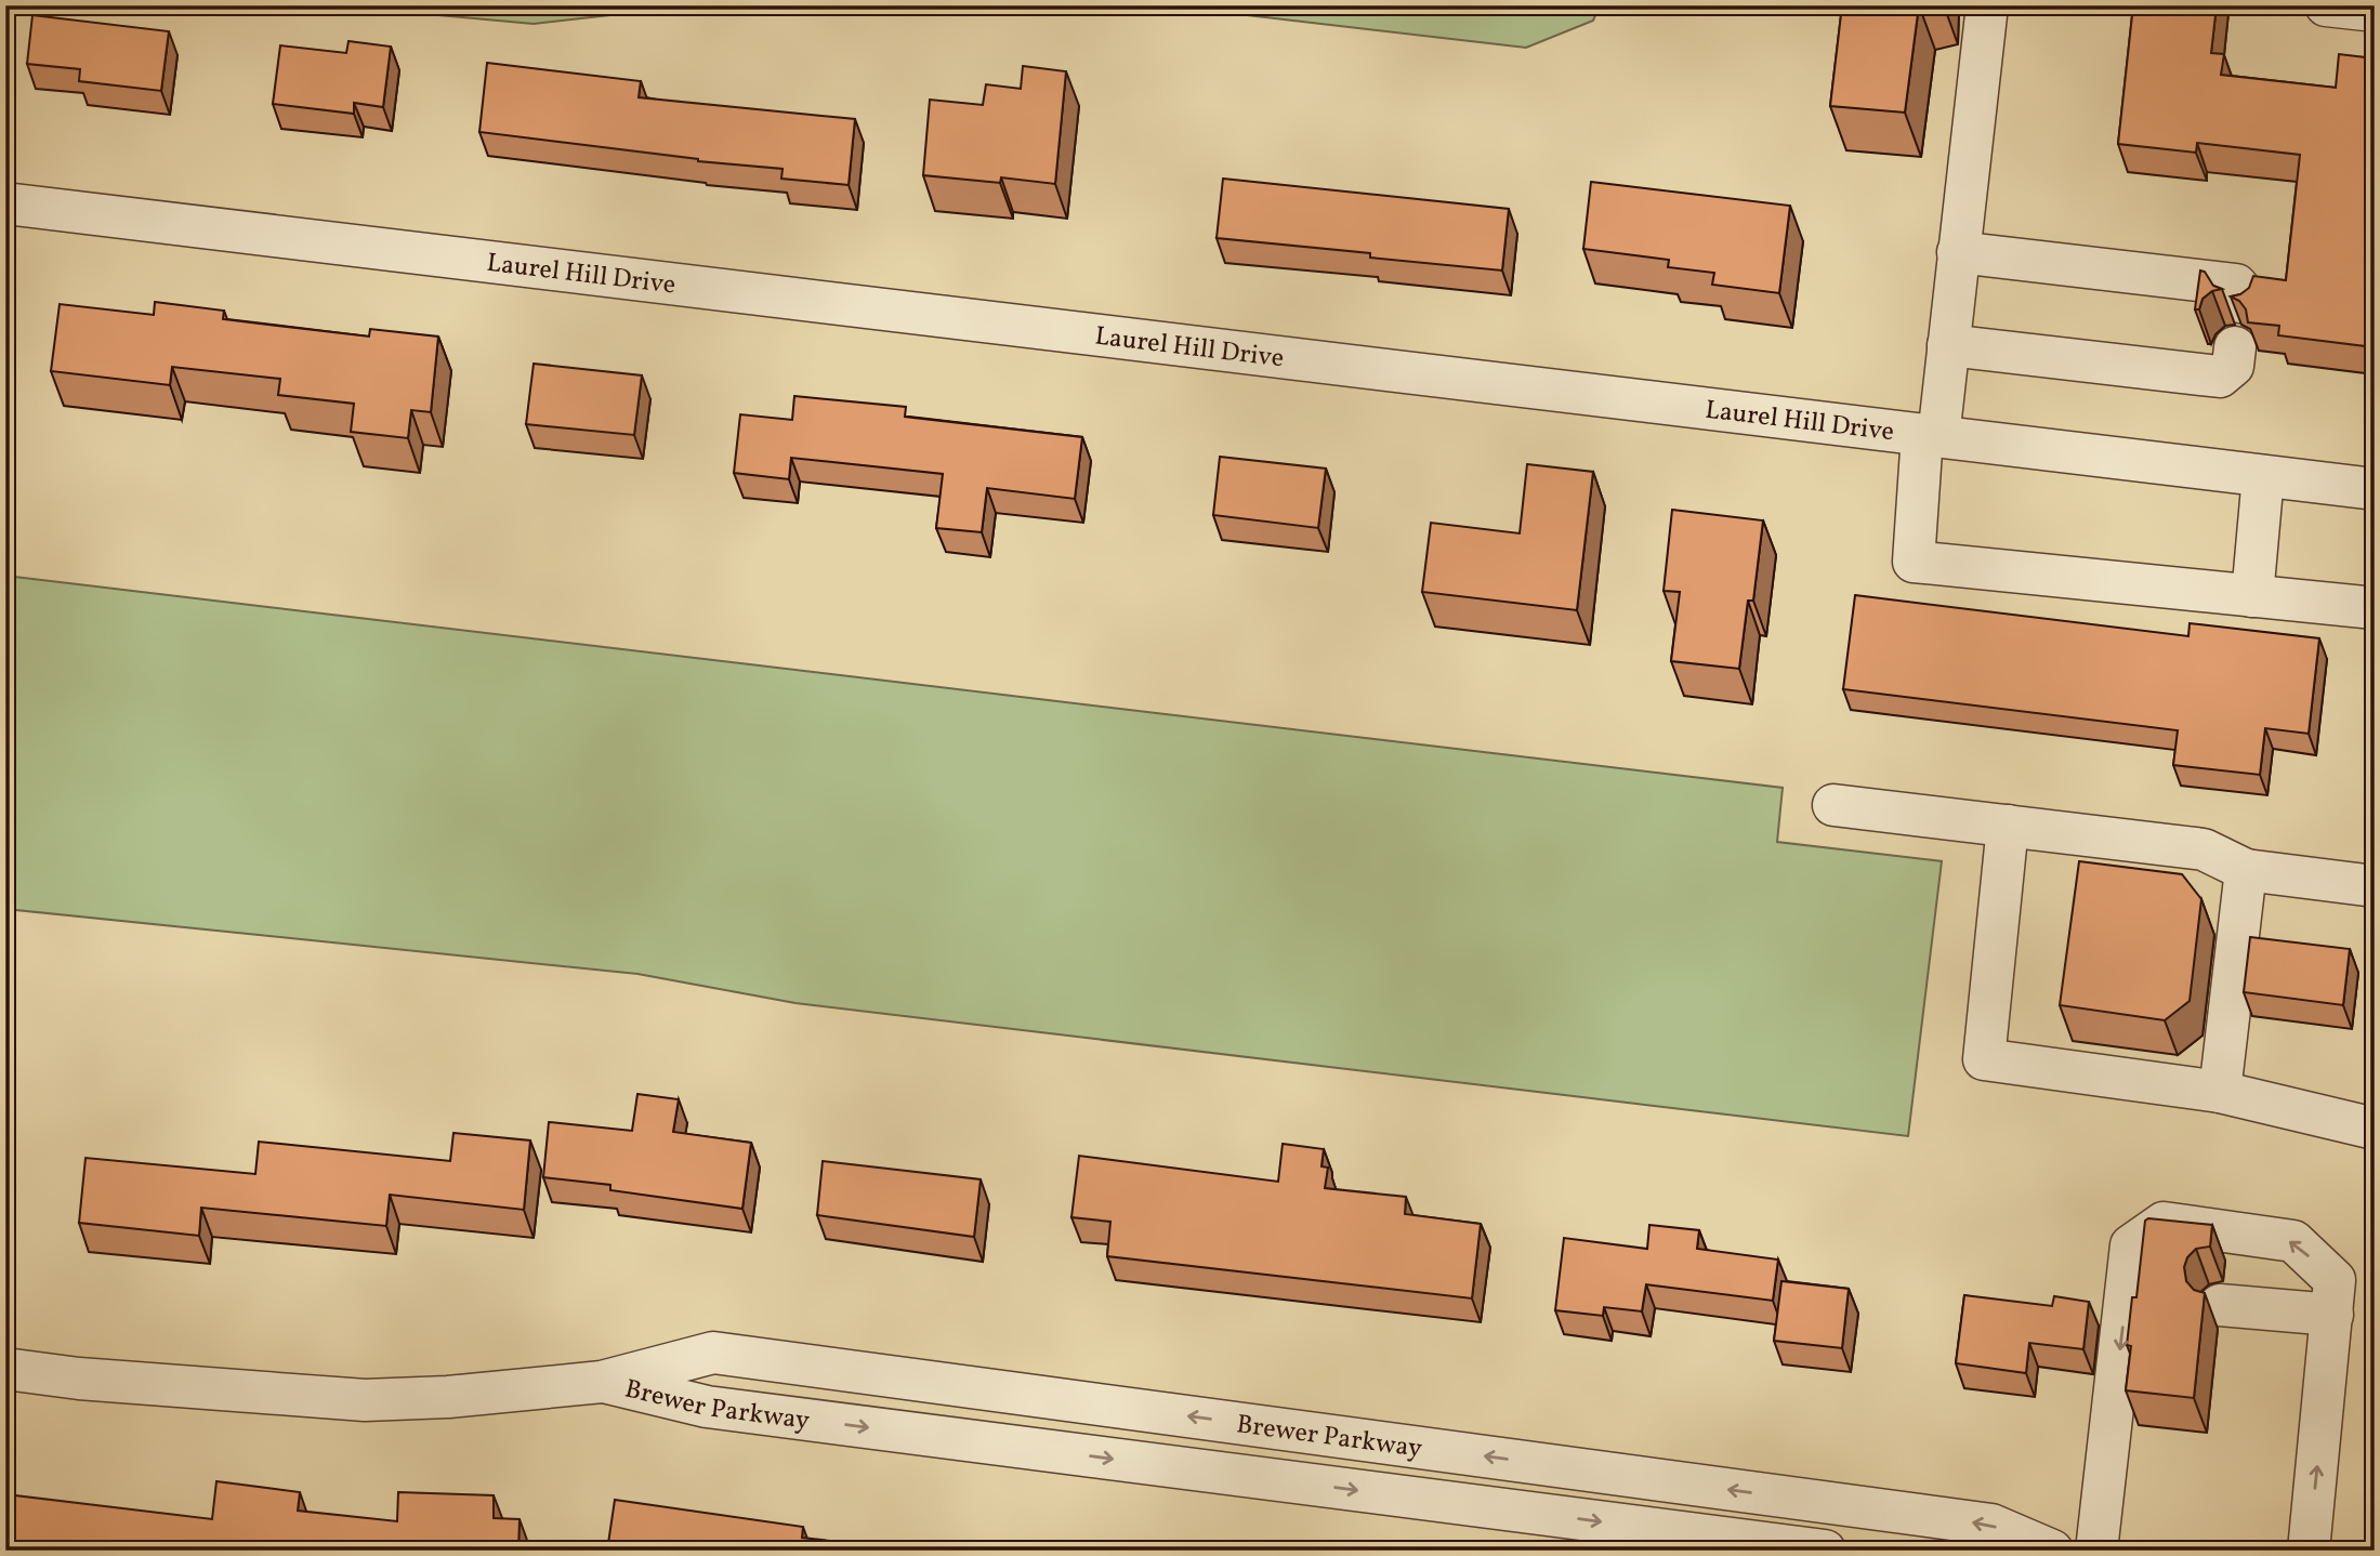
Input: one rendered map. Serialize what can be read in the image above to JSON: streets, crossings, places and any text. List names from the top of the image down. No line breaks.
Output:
{"streets":{"street":["Laurel Hill Drive","Brewer Parkway"]}}
